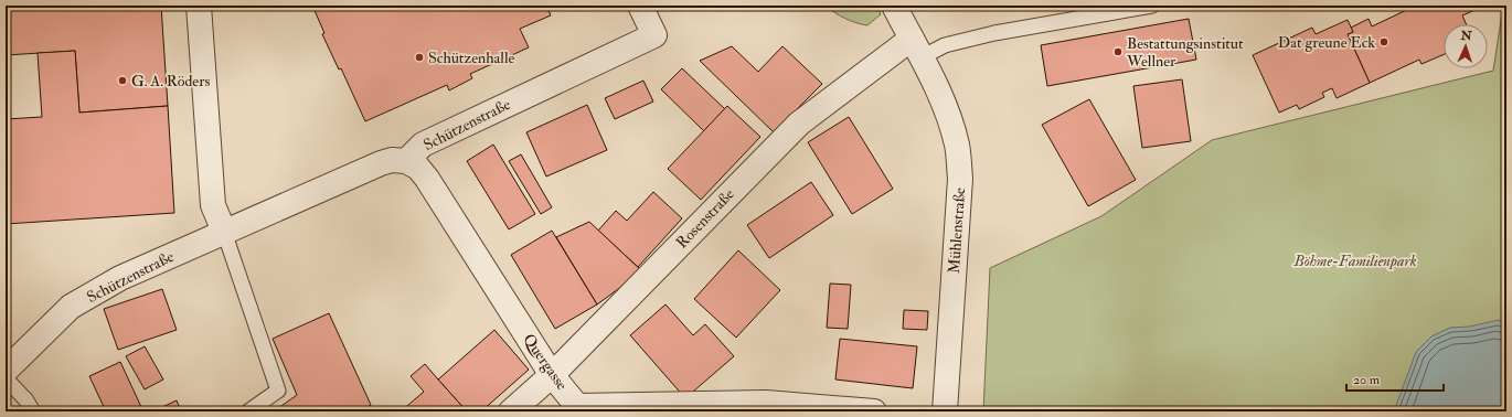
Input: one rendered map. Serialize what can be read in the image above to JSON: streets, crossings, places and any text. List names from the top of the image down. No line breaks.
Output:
{"streets":{"street":["Schützenstraße","Rosenstraße","Mühlenstraße","Quergasse"]},"crossings":[["Schützenstraße","Quergasse"],["Rosenstraße","Mühlenstraße"],["Rosenstraße","Quergasse"]],"parks":["Böhme-Familienpark"],"places":["Dat greune Eck","Bestattungsinstitut Wellner","Schützenhalle","G. A. Röders"],"scale_bar":"20 m","north":"top"}
